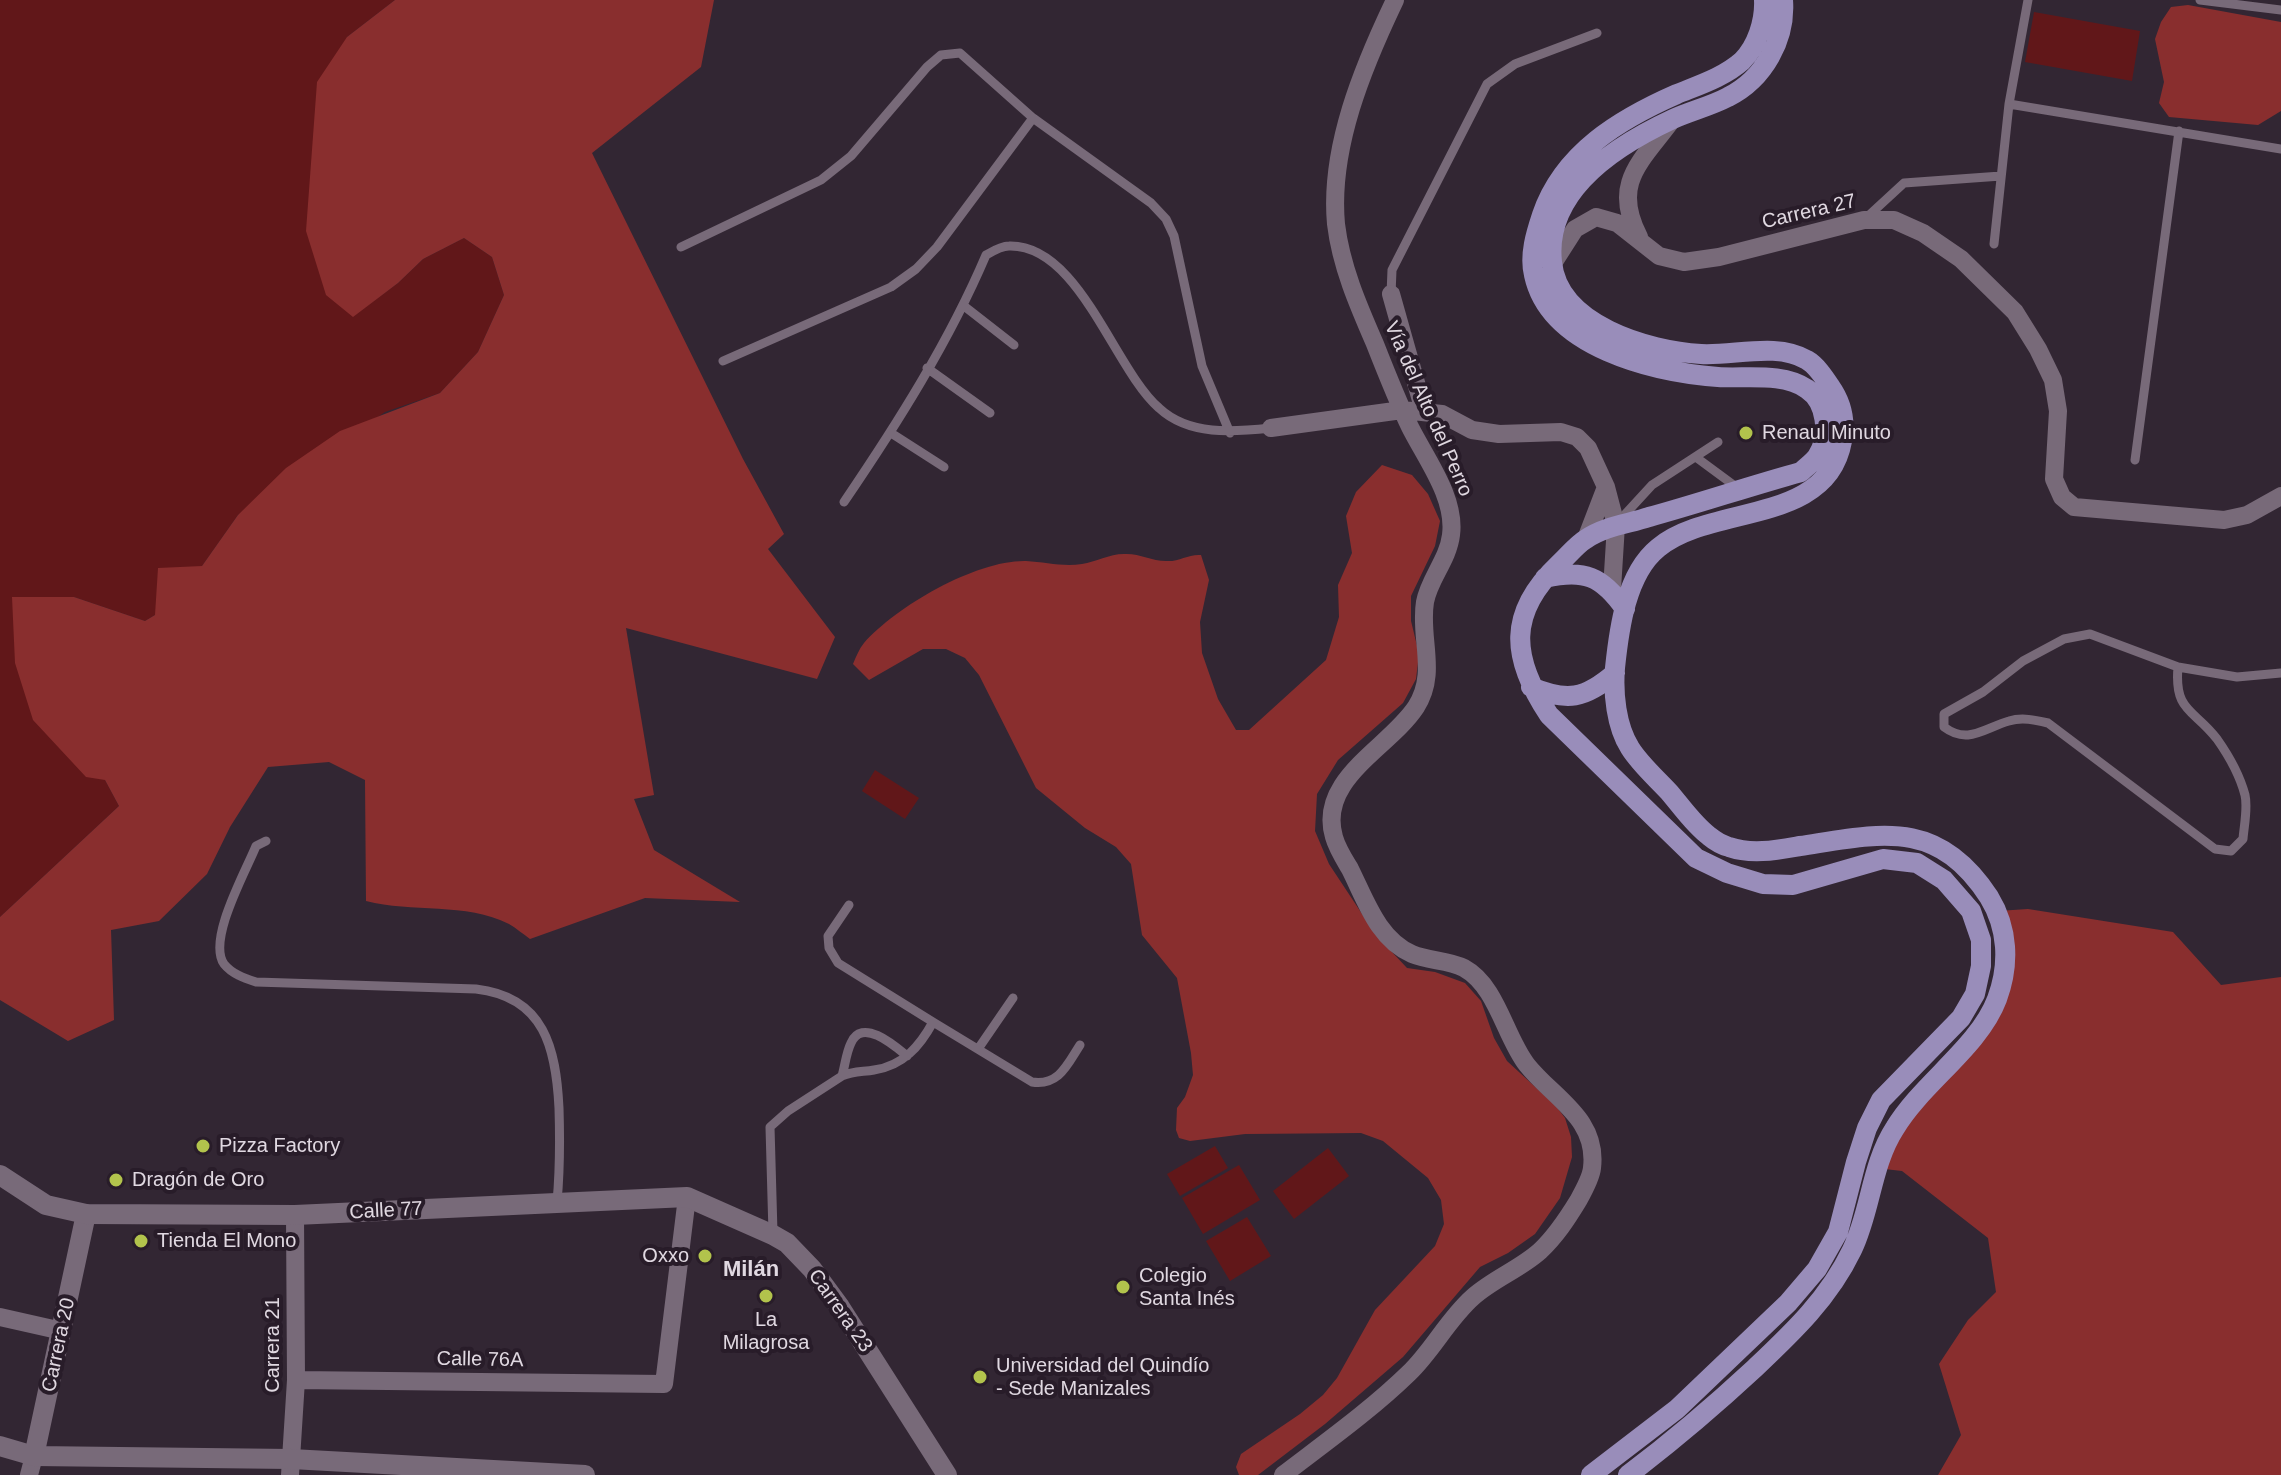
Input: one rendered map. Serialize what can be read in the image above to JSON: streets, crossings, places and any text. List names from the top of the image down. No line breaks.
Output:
{"streets":{"main road":["Calle 77","Carrera 23","Carrera 20"],"street":["Carrera 27","Vía del Alto del Perro","Carrera 21","Calle 76A"]},"crossings":[["Calle 77","Carrera 23"],["Calle 77","Carrera 20"],["Calle 77","Carrera 21"],["Calle 77","Calle 76A"],["Carrera 23","Calle 76A"],["Carrera 21","Calle 76A"]],"districts":["Milán"],"places":["Renaul Minuto","Pizza Factory","Dragón de Oro","Tienda El Mono","Oxxo","Colegio Santa Inés","La Milagrosa","Universidad del Quindío - Sede Manizales"]}
